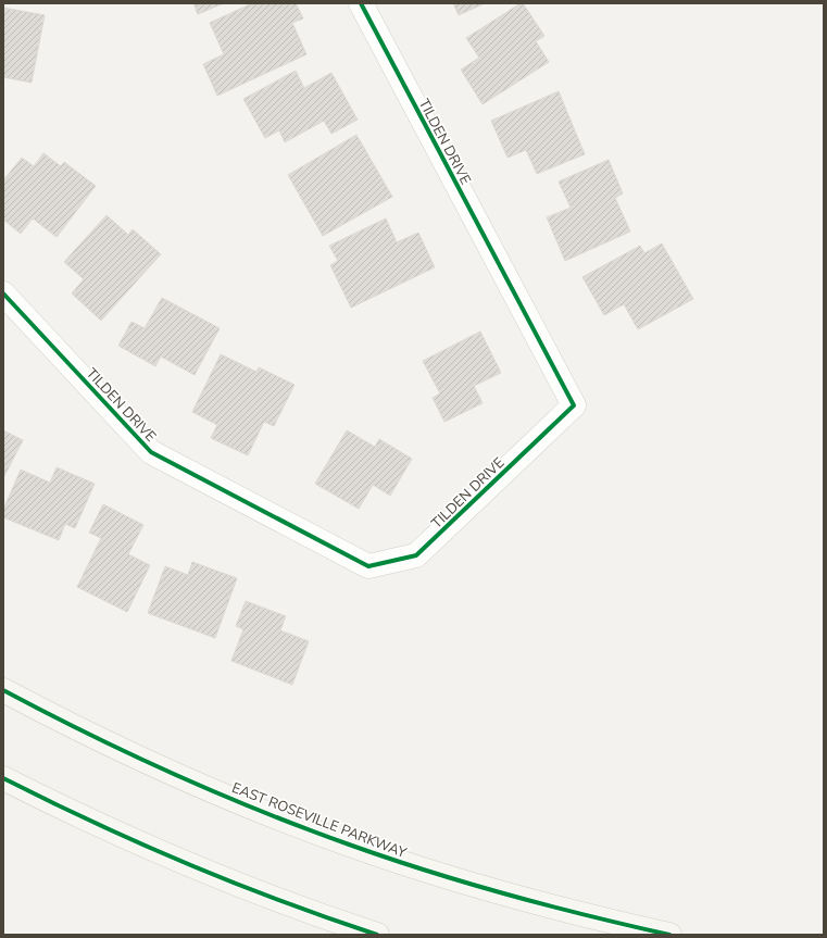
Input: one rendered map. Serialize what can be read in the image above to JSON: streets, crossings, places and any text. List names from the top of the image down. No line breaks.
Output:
{"streets":{"main road":["EAST ROSEVILLE PARKWAY"],"street":["TILDEN DRIVE"]}}
